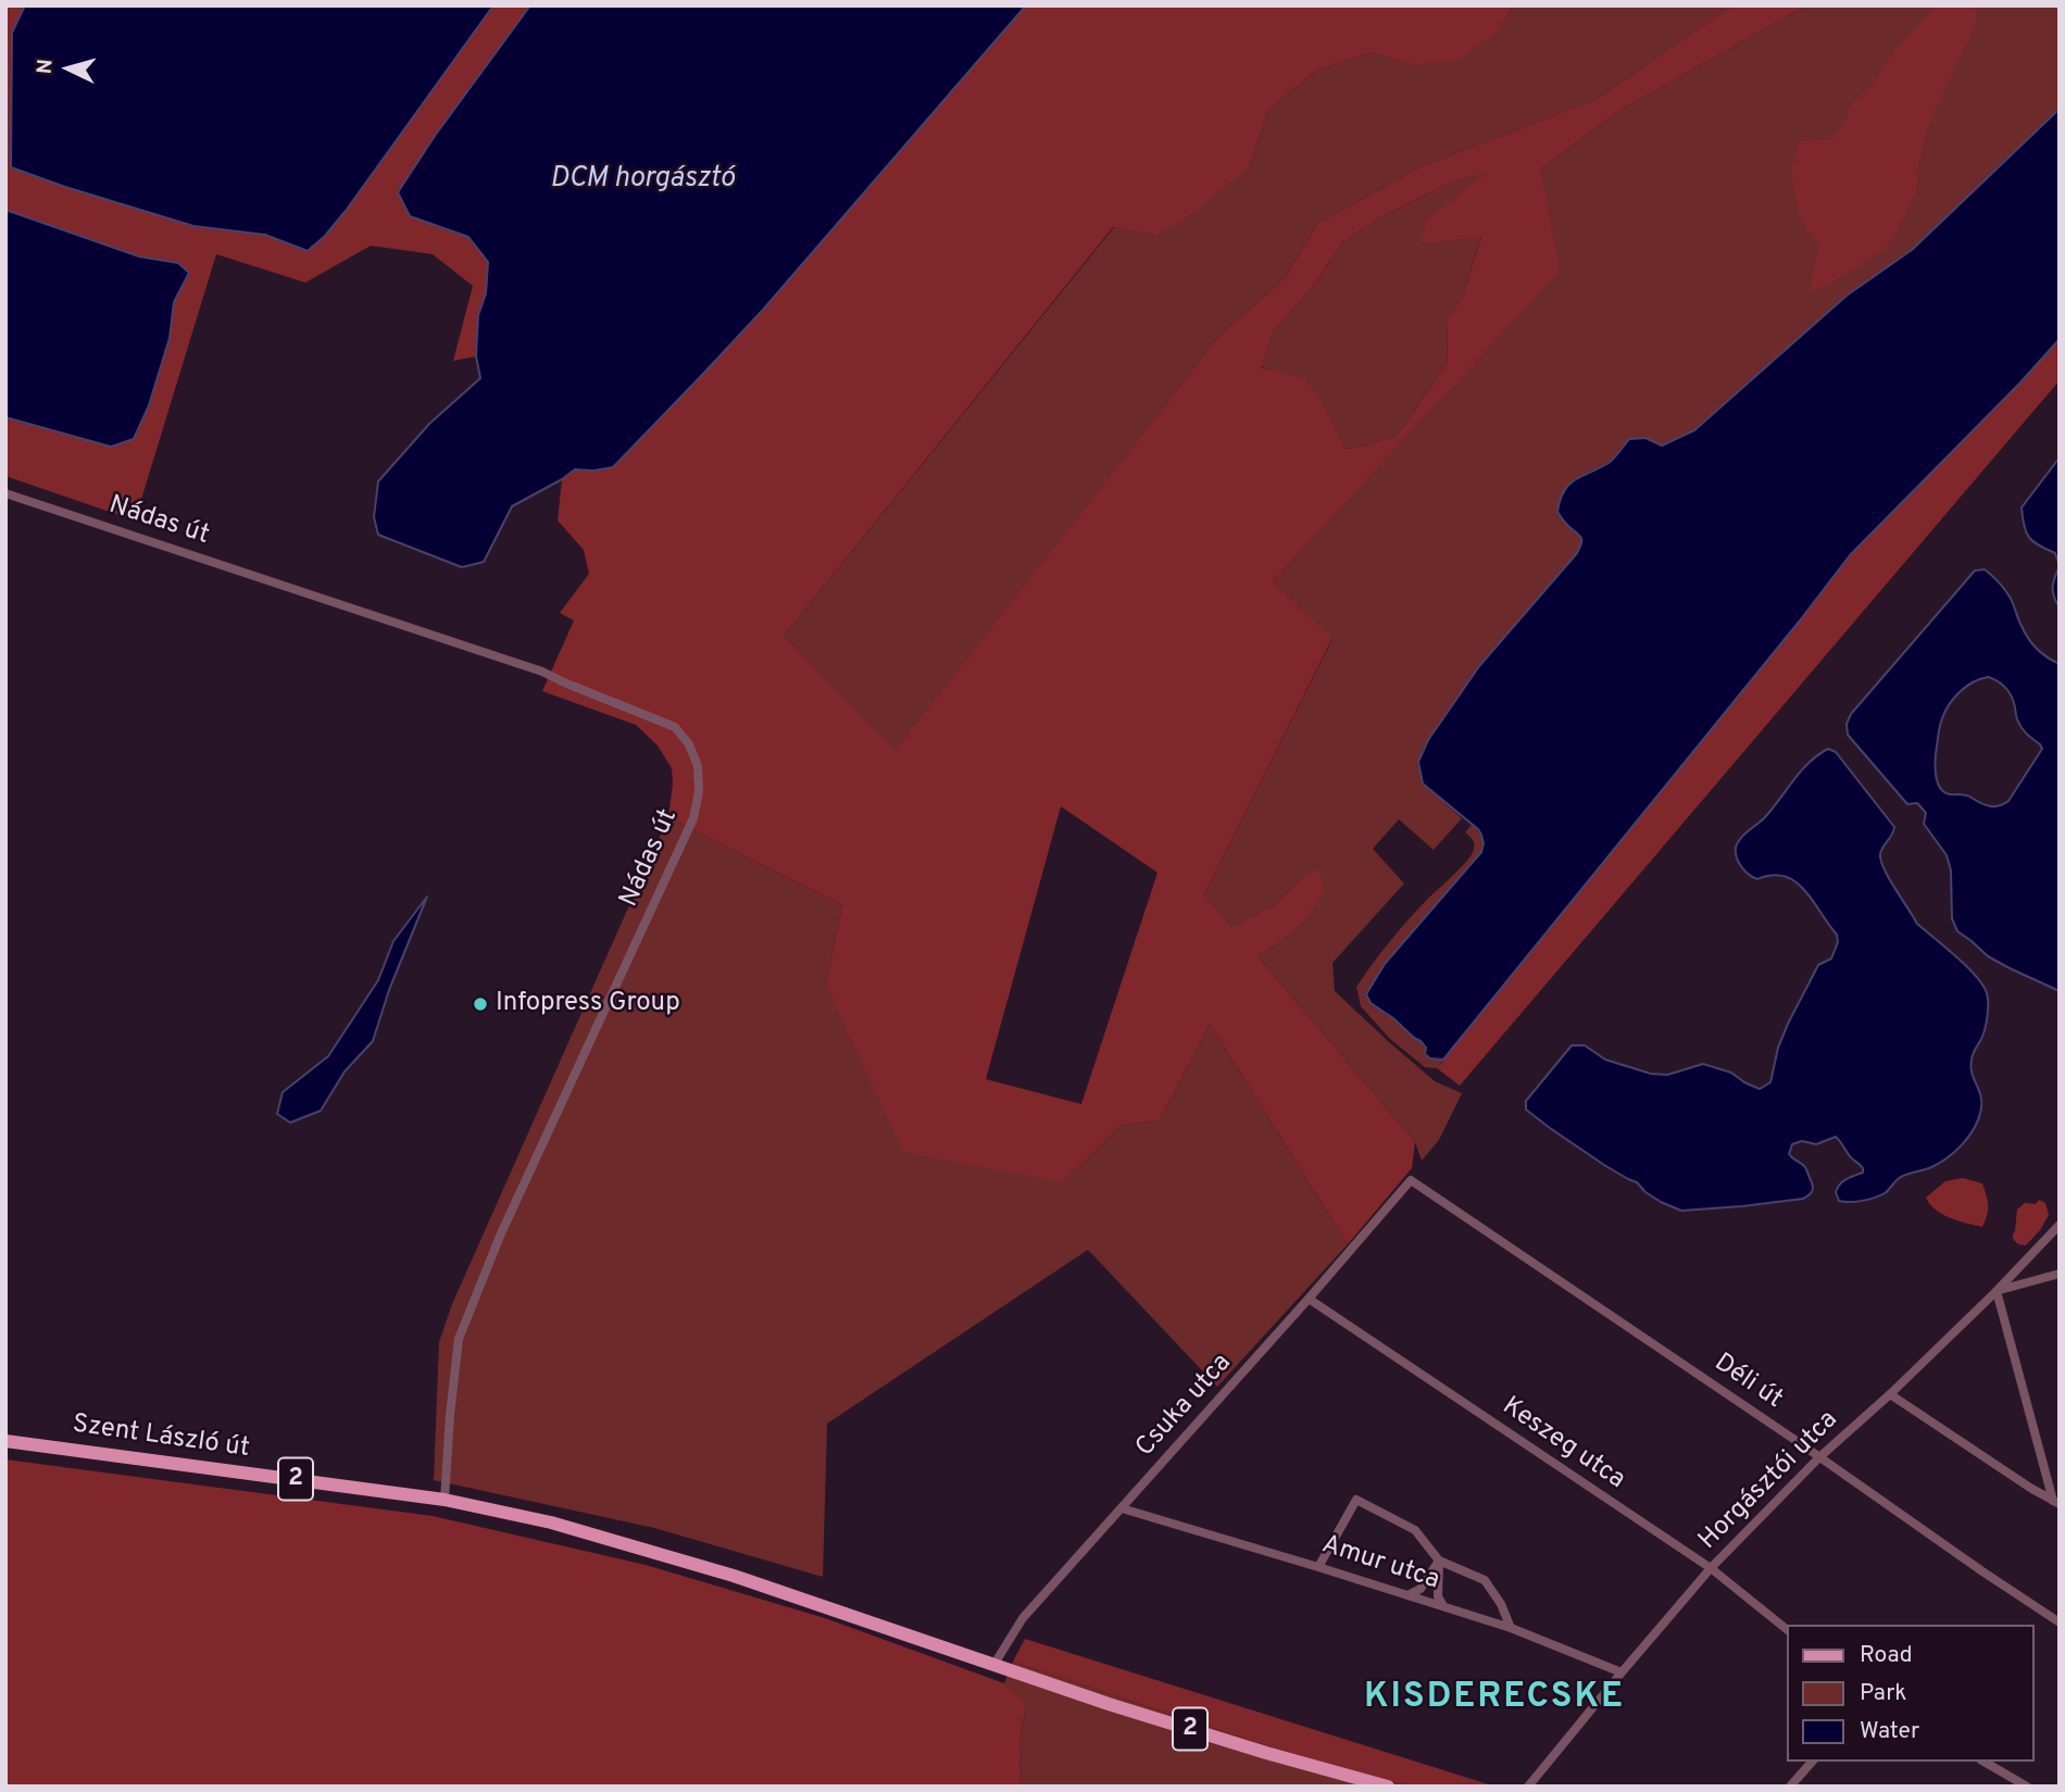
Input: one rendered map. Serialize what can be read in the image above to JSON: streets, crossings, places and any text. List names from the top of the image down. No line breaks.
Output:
{"streets":{"main road":["Szent László út","2"],"street":["Nádas út","Déli út","Csuka utca","Keszeg utca","Horgásztói utca","Amur utca"]},"crossings":[["Nádas út","Szent László út"],["Nádas út","2"],["Déli út","Csuka utca"],["Déli út","Horgásztói utca"],["Csuka utca","Keszeg utca"],["Csuka utca","2"],["Csuka utca","Amur utca"],["Szent László út","2"],["Keszeg utca","Horgásztói utca"],["Horgásztói utca","Amur utca"]],"districts":["KISDERECSKE"],"water":["DCM horgásztó"],"places":["Infopress Group"],"legend":["Road","Park","Water"],"north":"left"}
